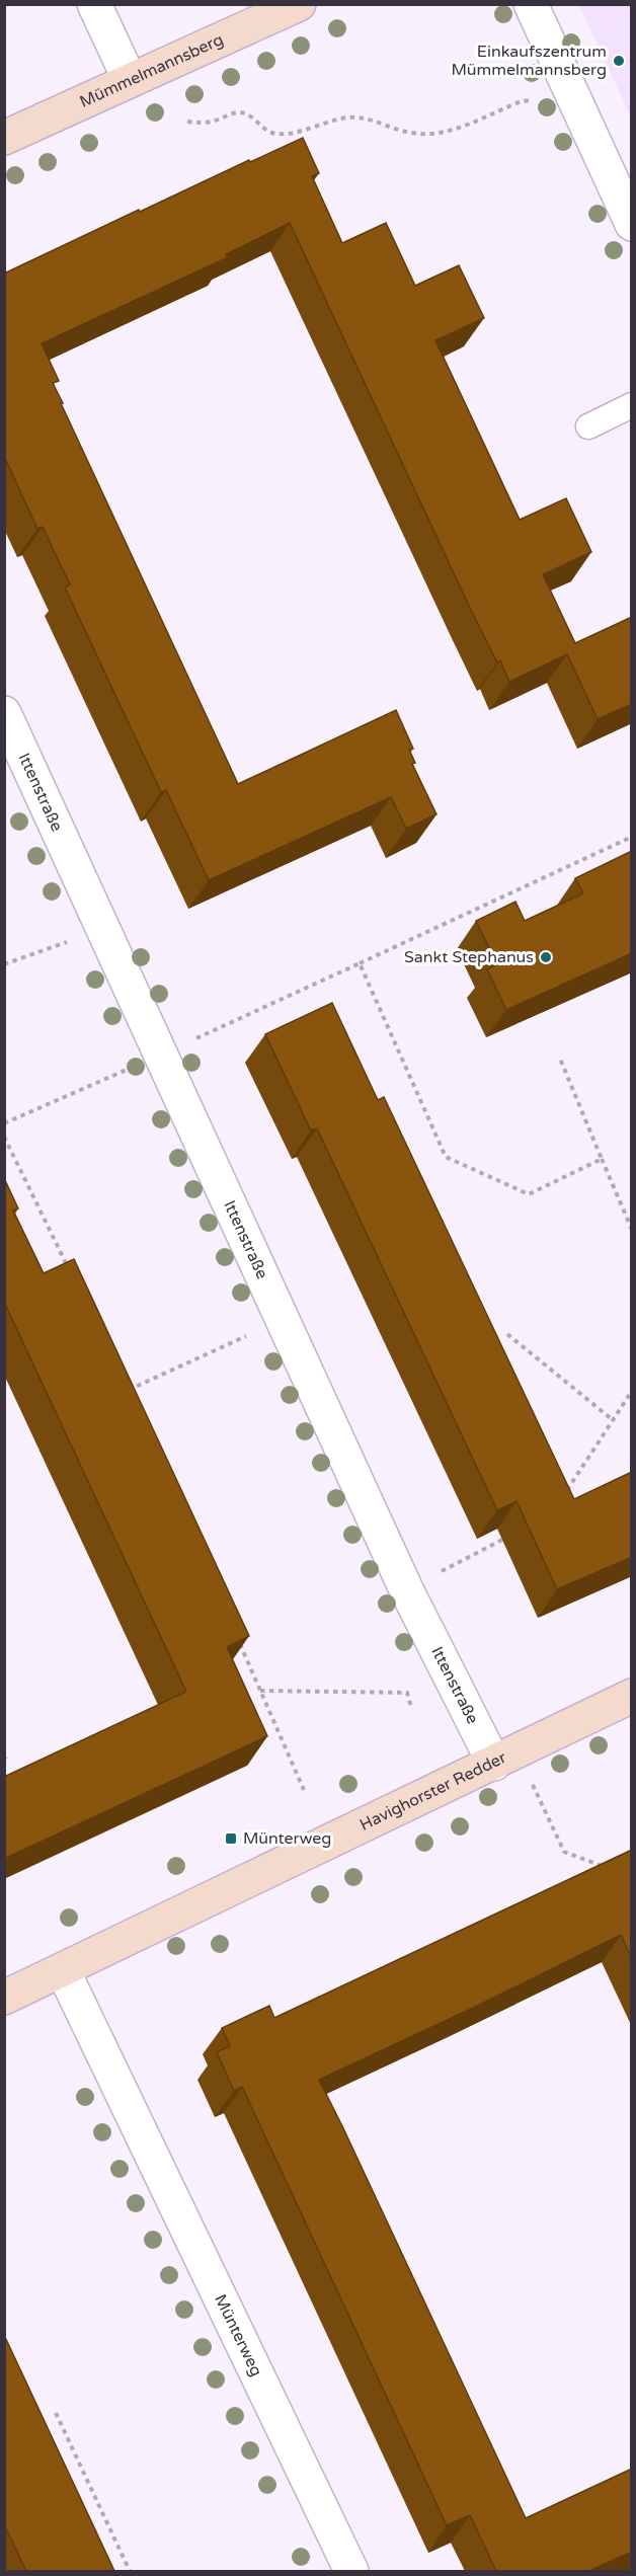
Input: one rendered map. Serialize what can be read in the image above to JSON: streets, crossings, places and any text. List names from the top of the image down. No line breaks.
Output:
{"streets":{"street":["Mümmelmannsberg","Ittenstraße","Havighorster Redder","Münterweg"]},"crossings":[["Ittenstraße","Havighorster Redder"],["Havighorster Redder","Münterweg"]],"places":{"other":["Einkaufszentrum Mümmelmannsberg","Sankt Stephanus"],"transit":["Münterweg"]}}
